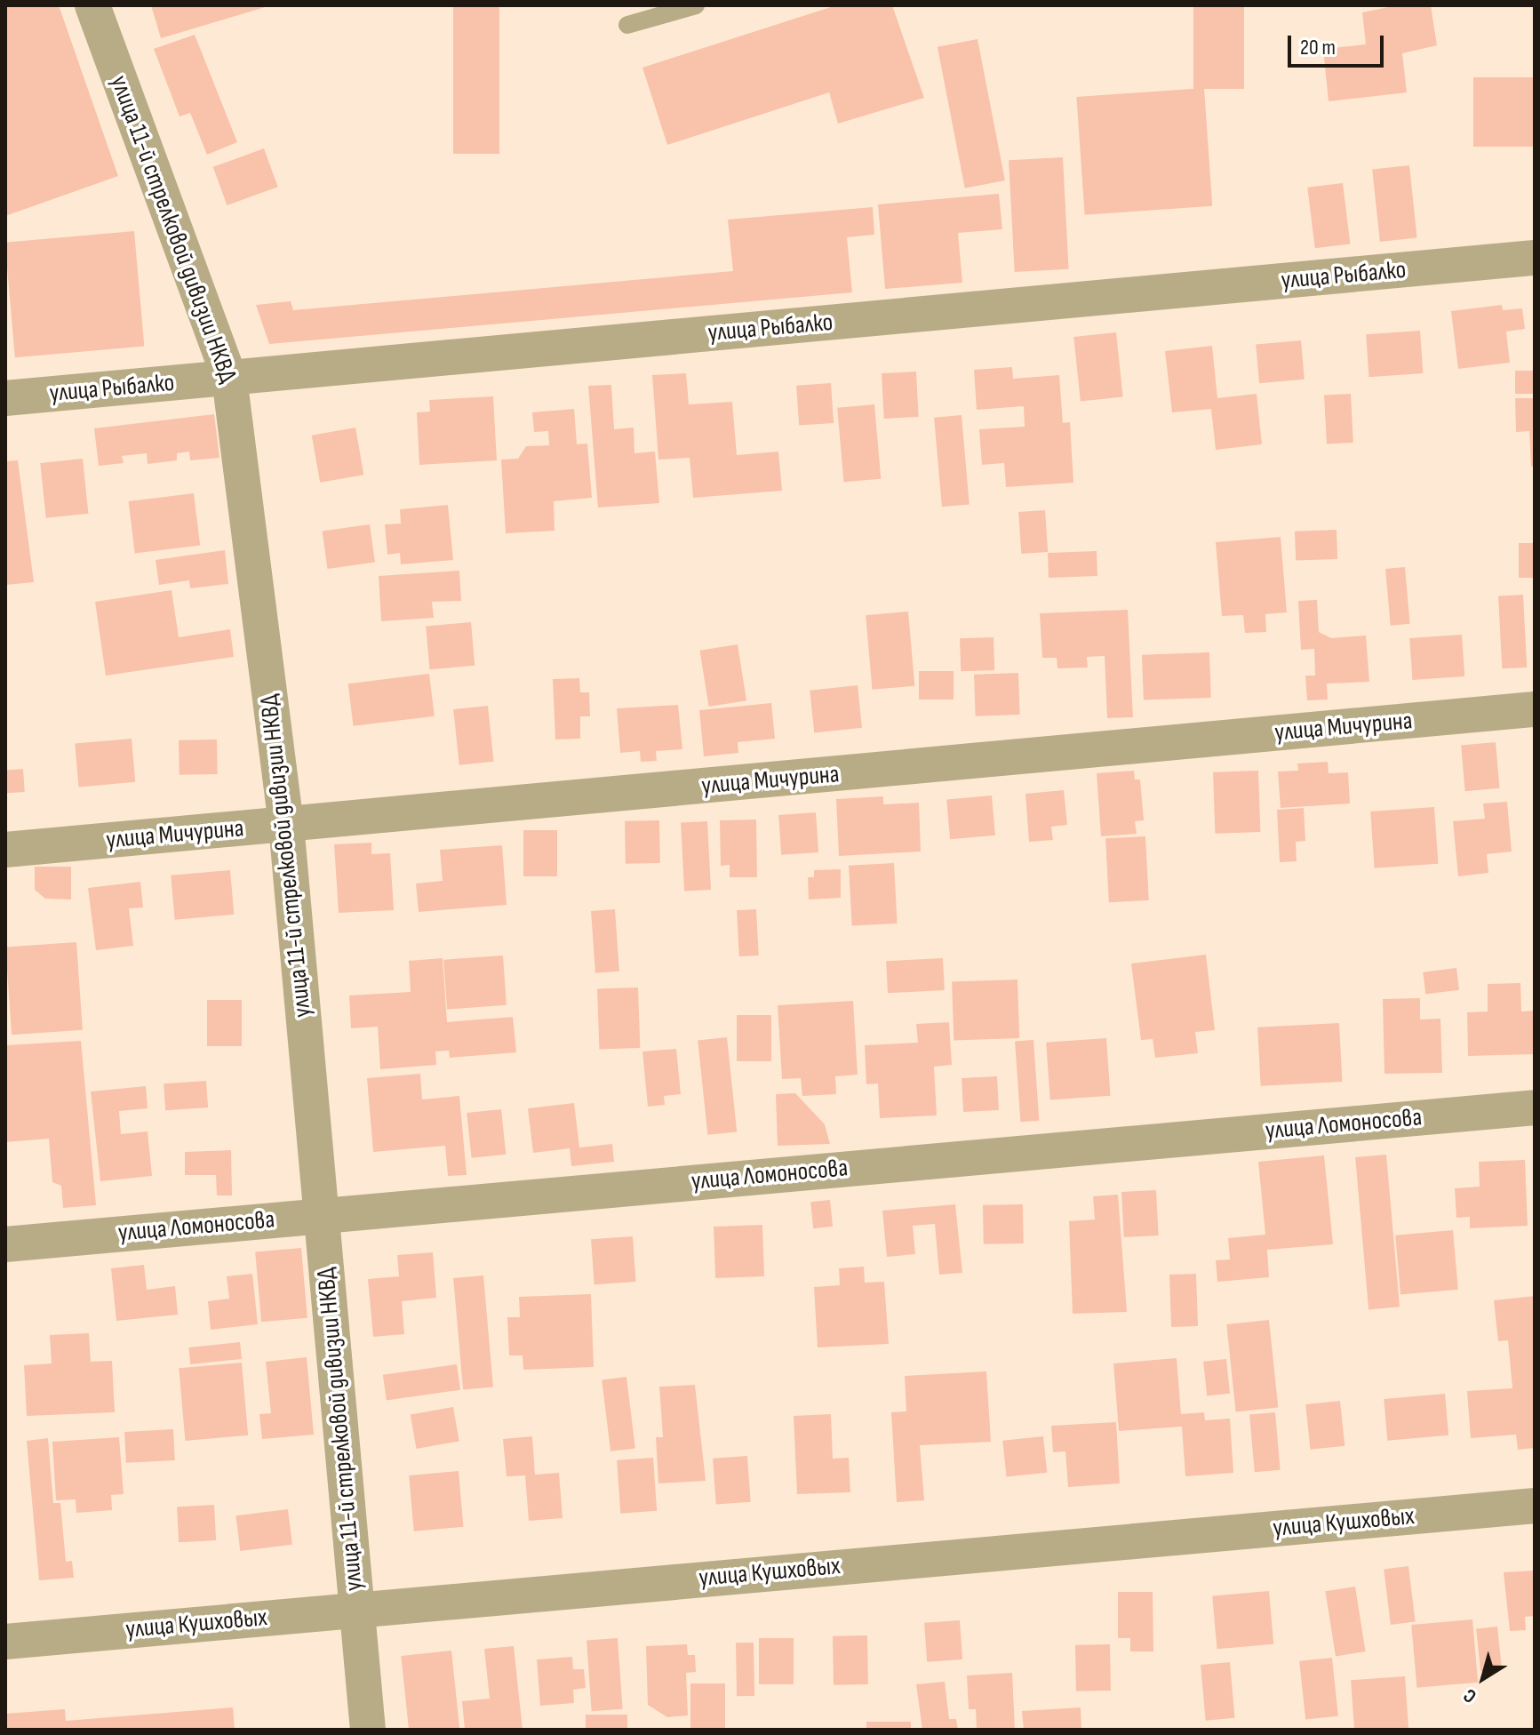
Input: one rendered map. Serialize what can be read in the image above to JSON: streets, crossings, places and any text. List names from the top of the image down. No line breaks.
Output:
{"streets":{"street":["улица 11-й стрелковой дивизии НКВД","улица Рыбалко","улица Мичурина","улица Ломоносова","улица Кушховых"]},"crossings":[["улица 11-й стрелковой дивизии НКВД","улица Рыбалко"],["улица 11-й стрелковой дивизии НКВД","улица Мичурина"],["улица 11-й стрелковой дивизии НКВД","улица Ломоносова"],["улица 11-й стрелковой дивизии НКВД","улица Кушховых"]],"scale_bar":"20 m","north":"bottom left"}
